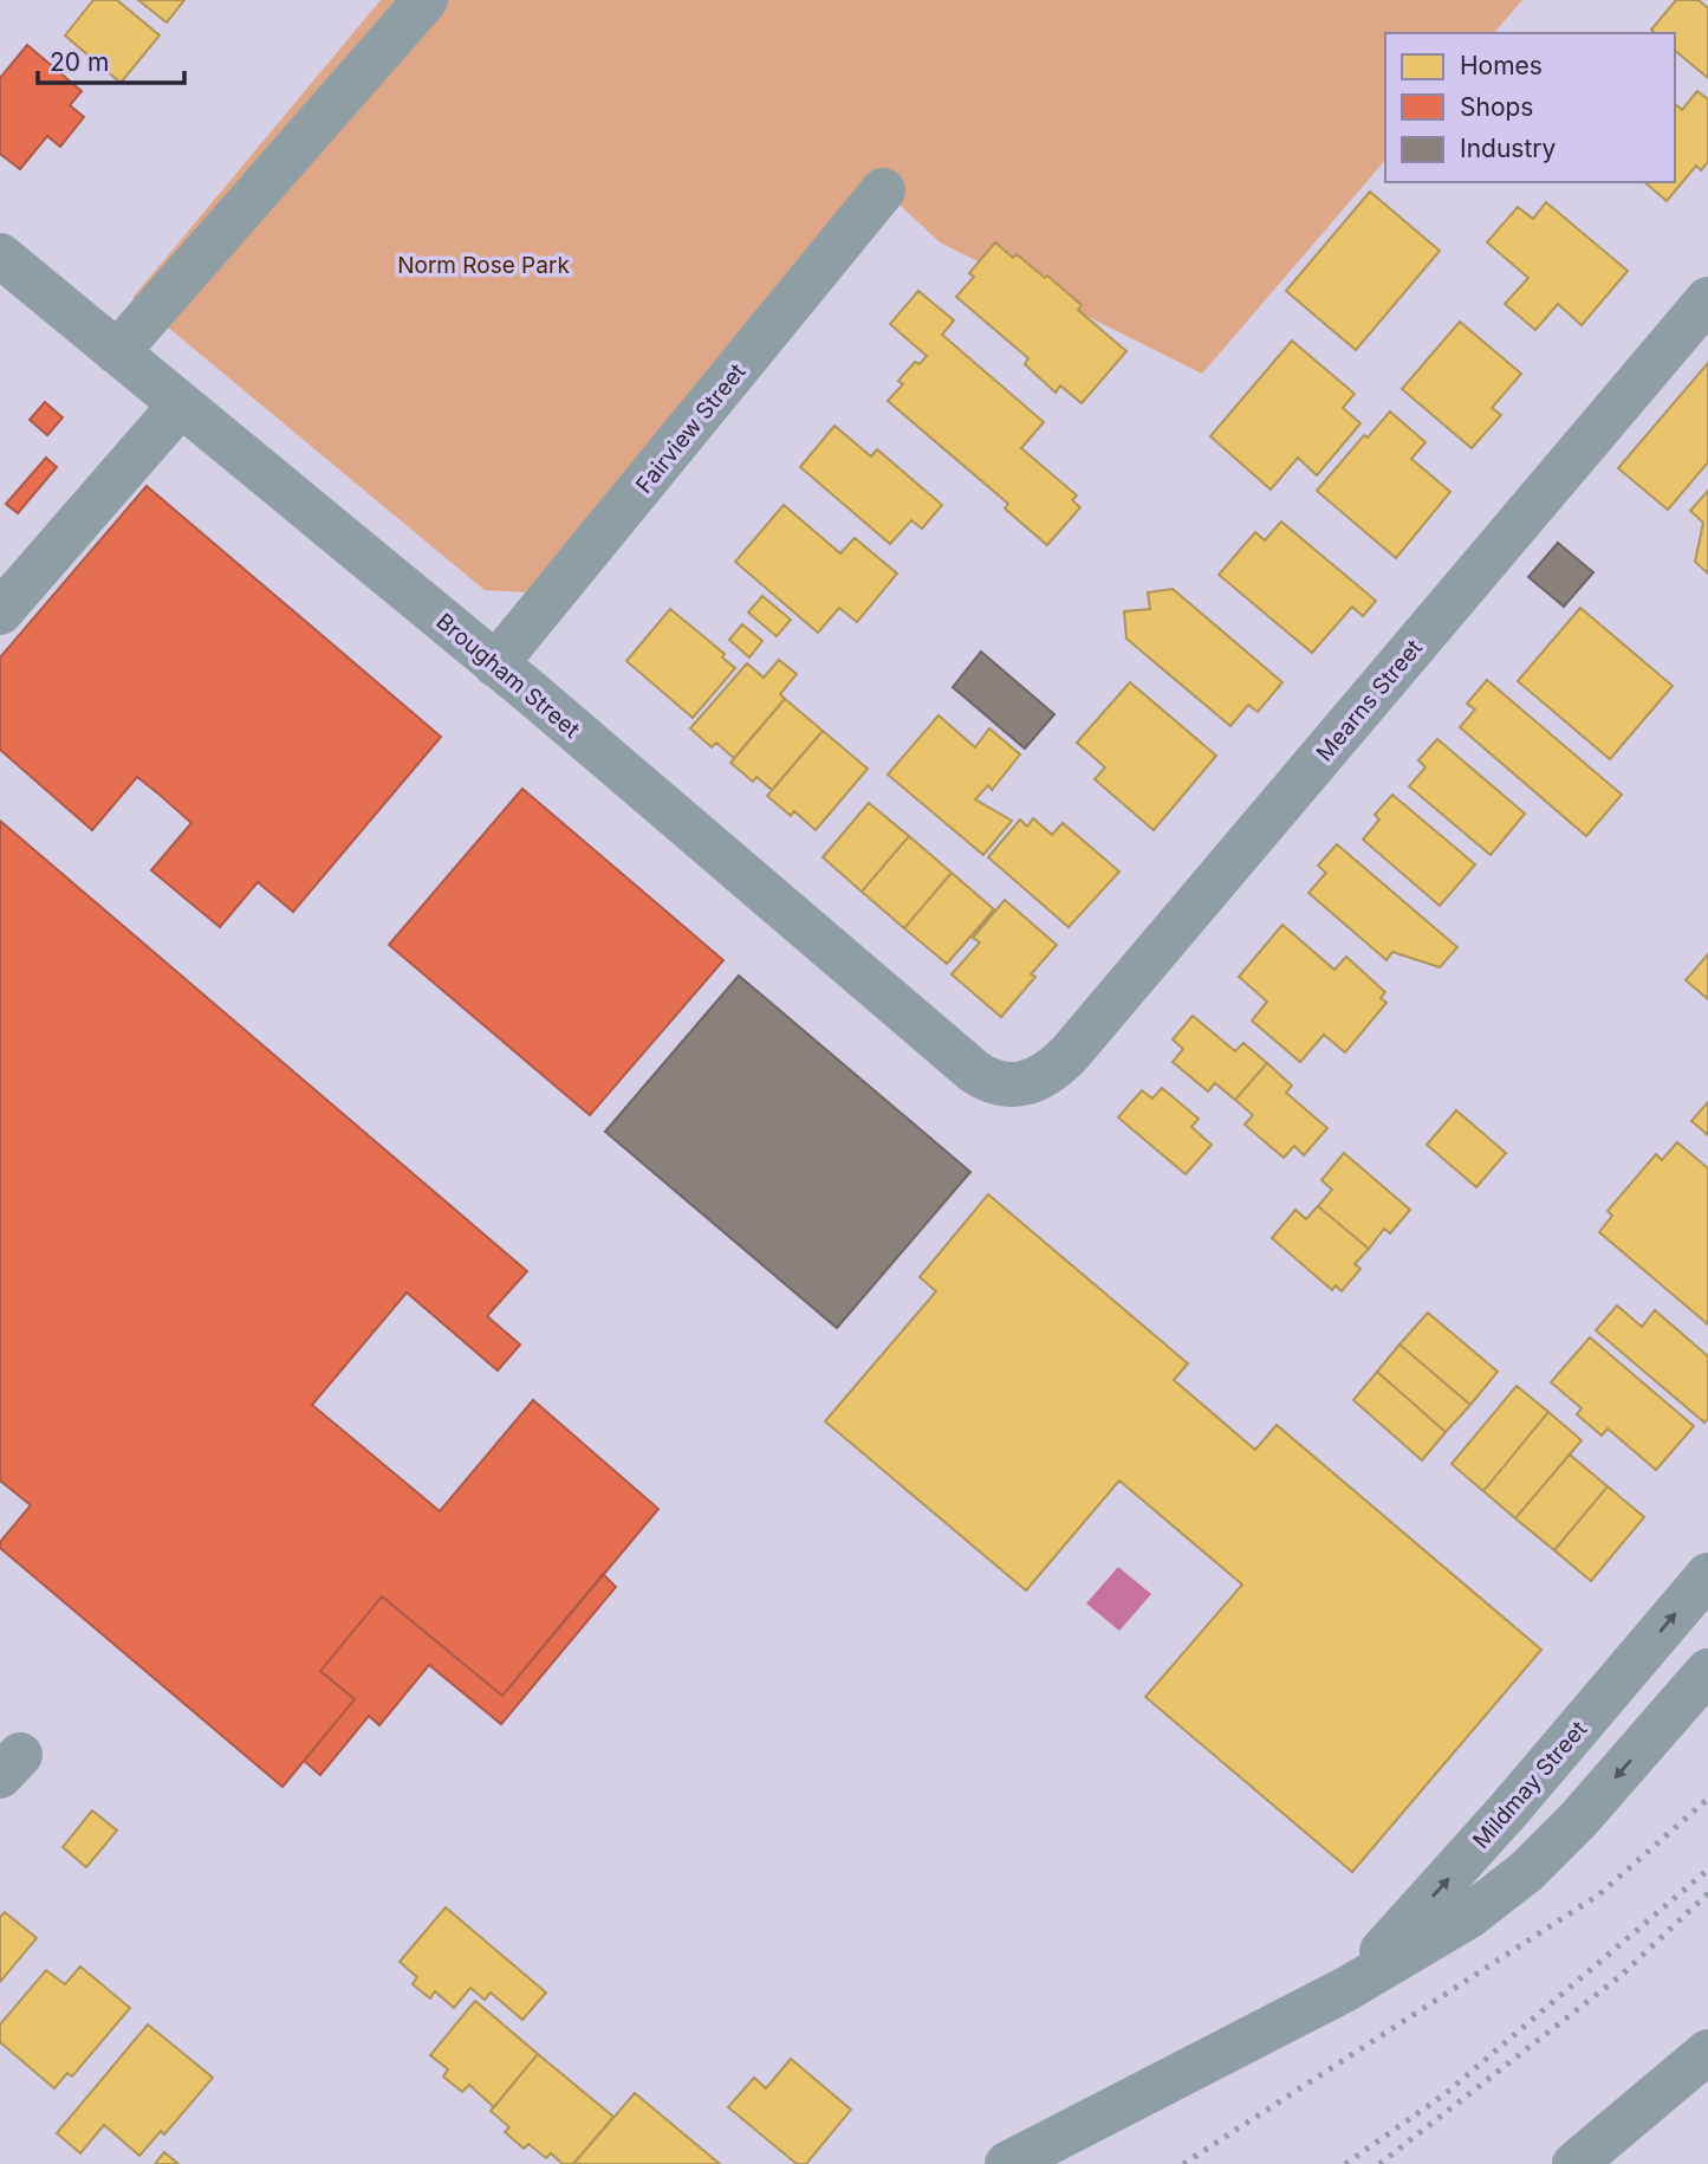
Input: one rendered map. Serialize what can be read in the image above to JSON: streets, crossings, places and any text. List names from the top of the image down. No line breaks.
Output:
{"streets":{"street":["Fairview Street","Brougham Street","Mearns Street","Mildmay Street"]},"crossings":[["Fairview Street","Brougham Street"],["Brougham Street","Mearns Street"]],"parks":["Norm Rose Park"],"legend":["Homes","Shops","Industry"],"scale_bar":"20 m"}
